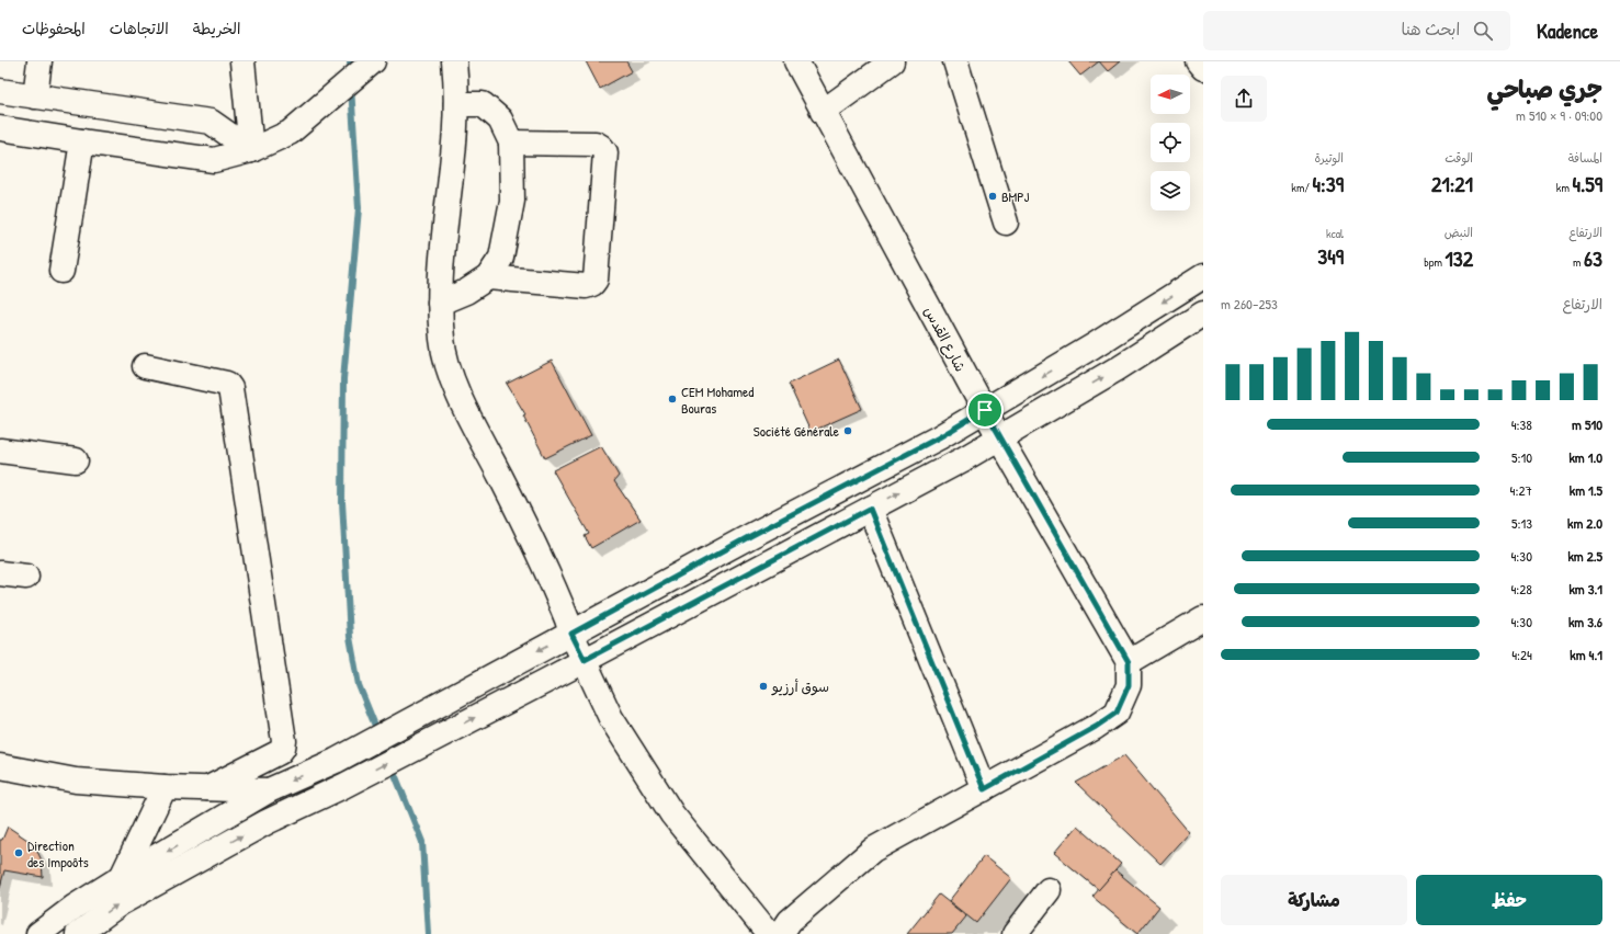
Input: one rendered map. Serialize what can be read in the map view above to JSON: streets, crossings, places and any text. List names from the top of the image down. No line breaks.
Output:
{"streets":{"street":["شارع القدس"]},"places":["BMPJ","CEM Mohamed Bouras","Société Générale","سوق أرزيو","Direction des Impoôts"],"north":"left","page":{"header":"Kadence","search":"ابحث هنا","nav":["الخريطة","الاتجاهات","المحفوظات"],"heading":["جري صباحي","09:00 · 9 × 510 m"],"stats":[["المسافة","4.59 km"],["الوقت","21:21"],["الوتيرة","4:39 /km"],["الارتفاع","63 m"],["النبض","132 bpm"],["kcal","349"]],"chart":["الارتفاع","253–260 m"],"list":[{"name":"510 m","note":"4:38"},{"name":"1.0 km","note":"5:10"},{"name":"1.5 km","note":"4:27"},{"name":"2.0 km","note":"5:13"},{"name":"2.5 km","note":"4:30"},{"name":"3.1 km","note":"4:28"},{"name":"3.6 km","note":"4:30"},{"name":"4.1 km","note":"4:24"}],"buttons":["حفظ","مشاركة"]}}
